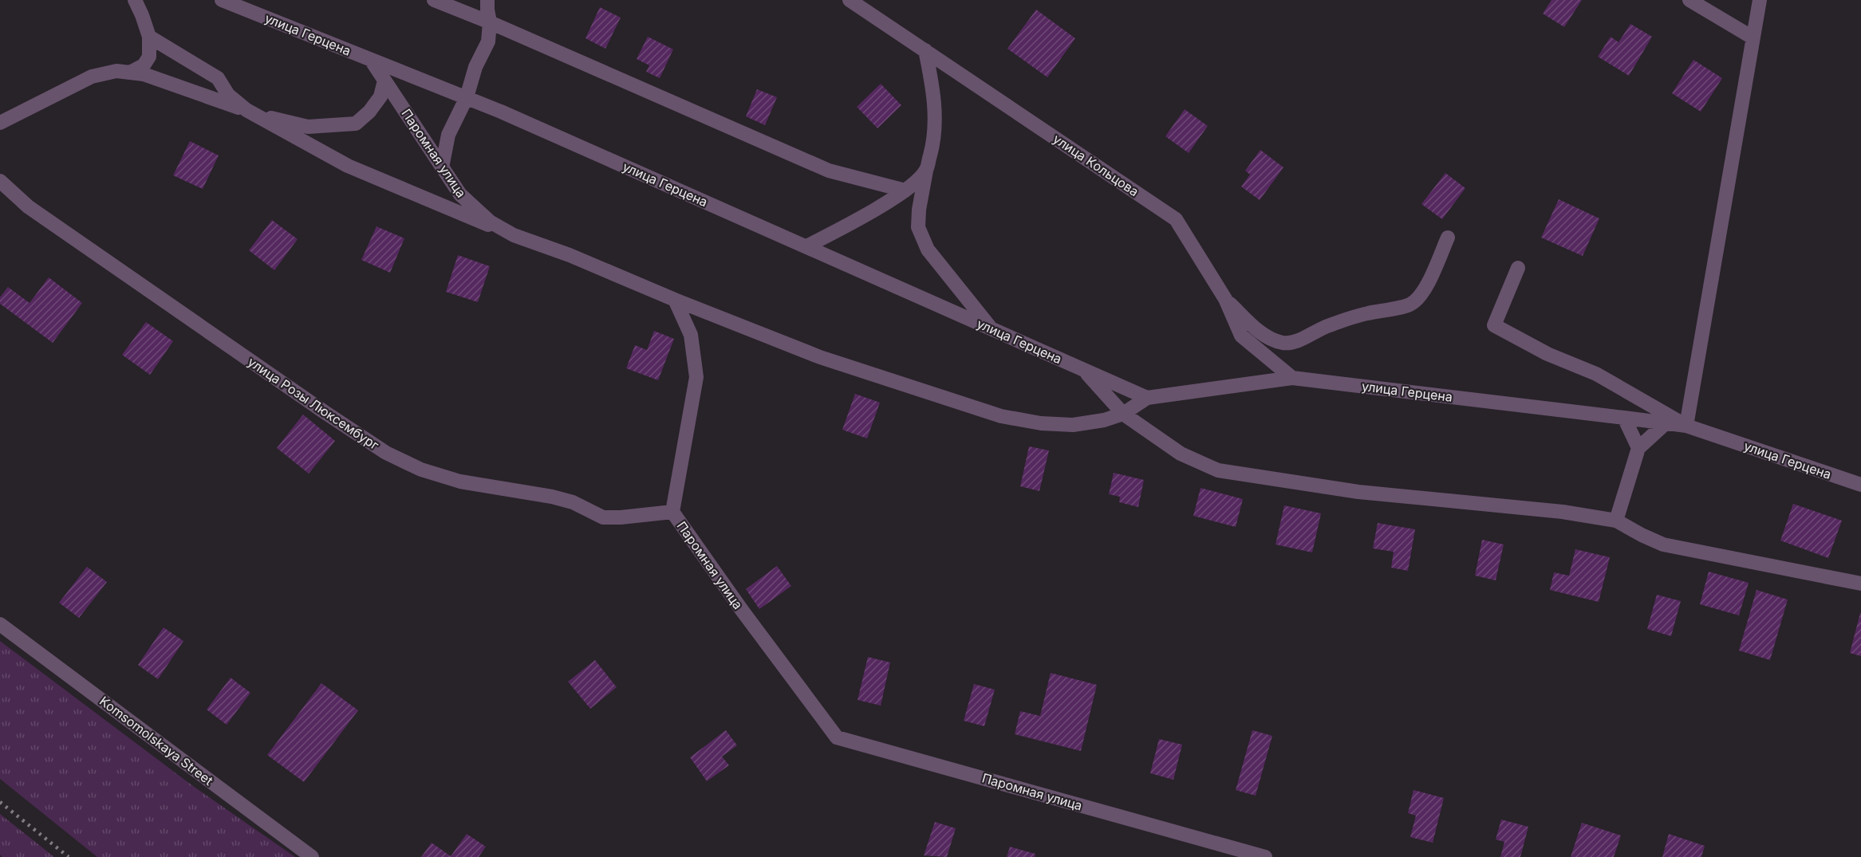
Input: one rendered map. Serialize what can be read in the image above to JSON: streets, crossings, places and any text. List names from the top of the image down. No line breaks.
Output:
{"streets":{"street":["улица Герцена","Паромная улица","улица Кольцова","улица Розы Люксембург","Komsomolskaya Street"]},"crossings":[["улица Герцена","Паромная улица"],["улица Герцена","улица Кольцова"],["Паромная улица","улица Розы Люксембург"]]}
